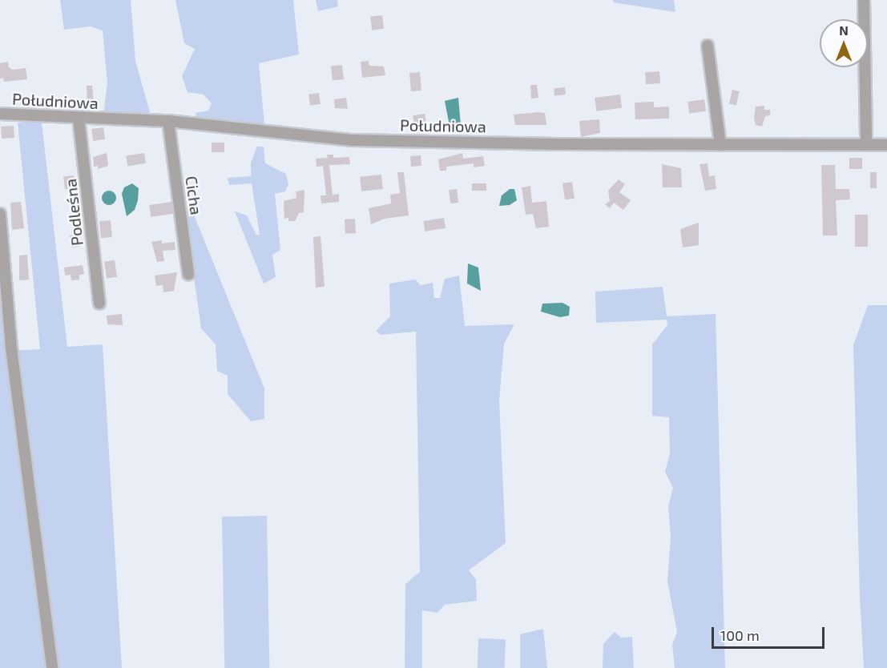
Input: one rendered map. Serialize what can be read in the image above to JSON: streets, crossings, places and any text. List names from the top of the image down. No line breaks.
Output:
{"streets":{"street":["Południowa","Cicha","Podleśna"]},"crossings":[["Południowa","Cicha"],["Południowa","Podleśna"]],"scale_bar":"100 m","north":"top"}
